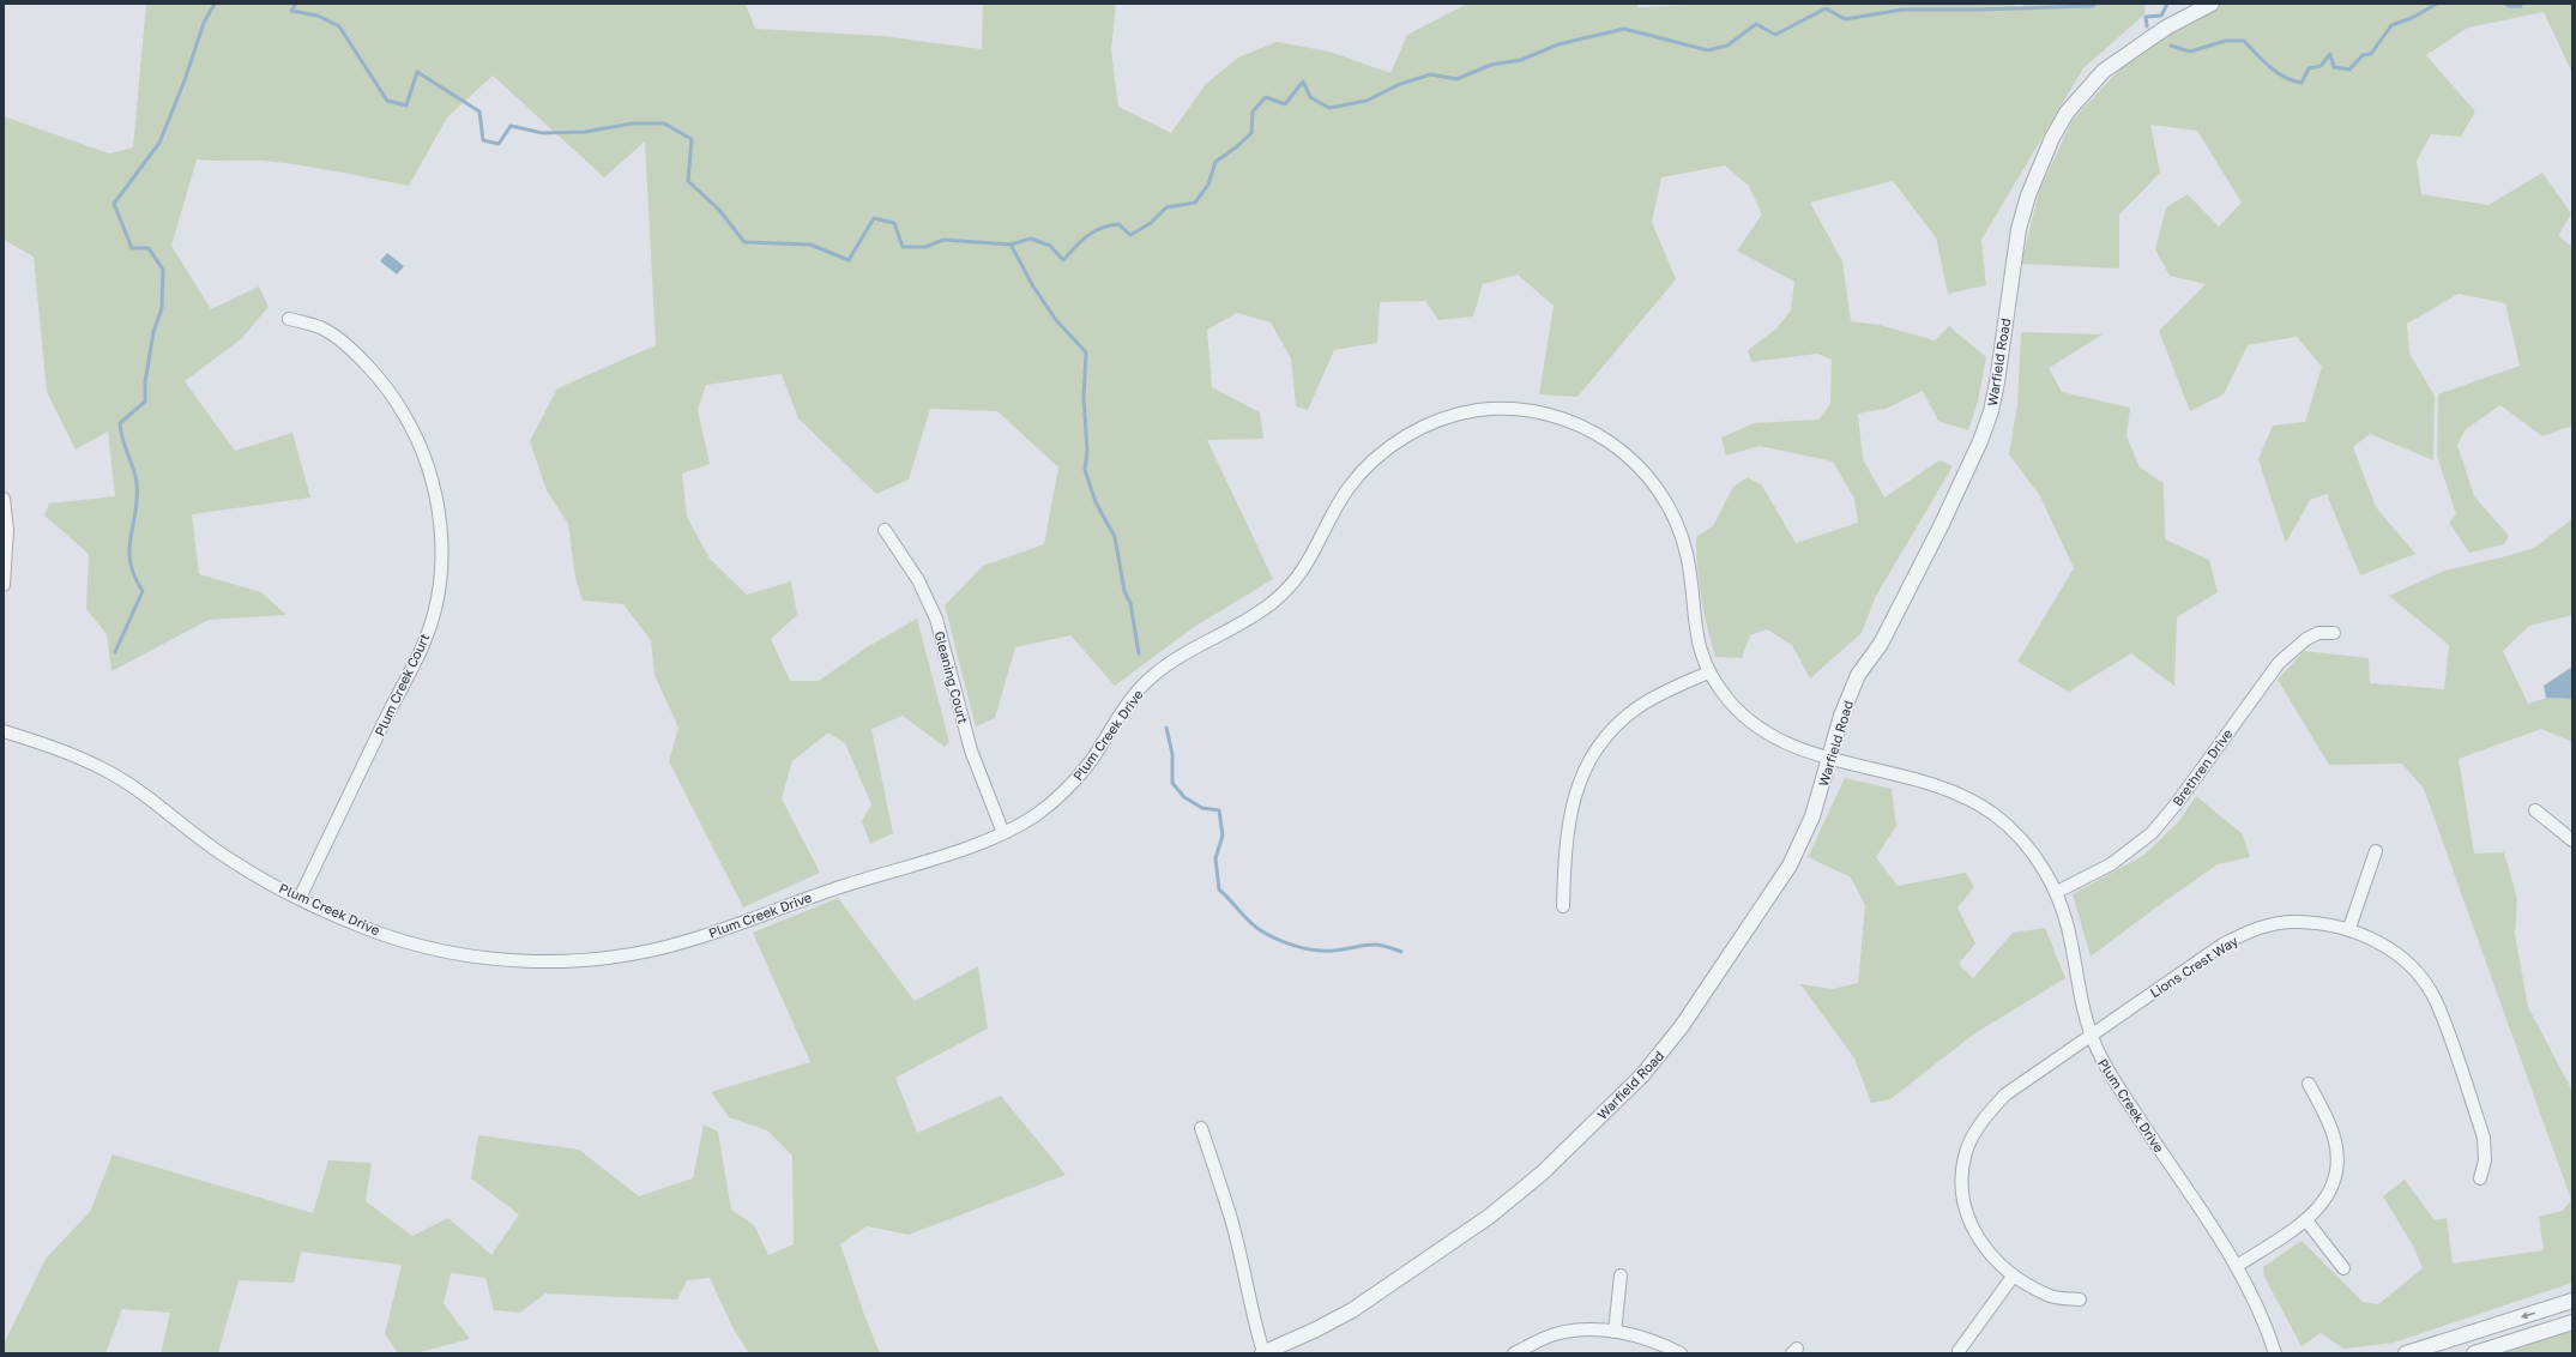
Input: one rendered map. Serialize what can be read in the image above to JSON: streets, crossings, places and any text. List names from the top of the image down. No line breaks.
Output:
{"streets":{"street":["Warfield Road","Gleaning Court","Plum Creek Court","Plum Creek Drive","Brethren Drive","Lions Crest Way"]},"crossings":[["Warfield Road","Plum Creek Drive"],["Gleaning Court","Plum Creek Drive"],["Plum Creek Court","Plum Creek Drive"],["Plum Creek Drive","Brethren Drive"],["Plum Creek Drive","Lions Crest Way"]]}
